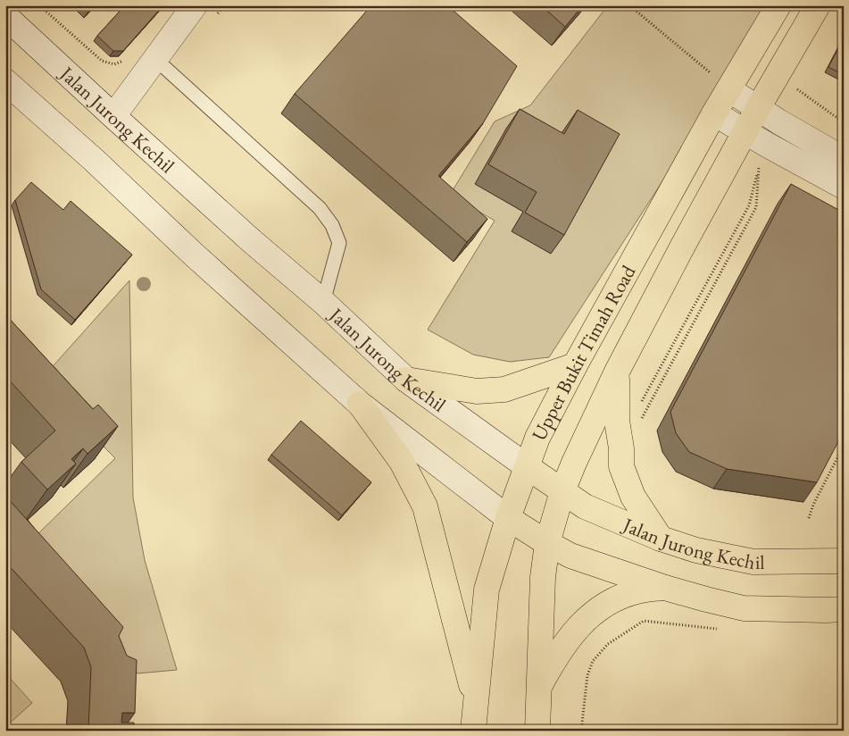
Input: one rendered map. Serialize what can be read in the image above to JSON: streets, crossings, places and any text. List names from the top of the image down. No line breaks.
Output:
{"streets":{"main road":["Jalan Jurong Kechil","Upper Bukit Timah Road"]},"crossings":[["Jalan Jurong Kechil","Upper Bukit Timah Road"]]}
